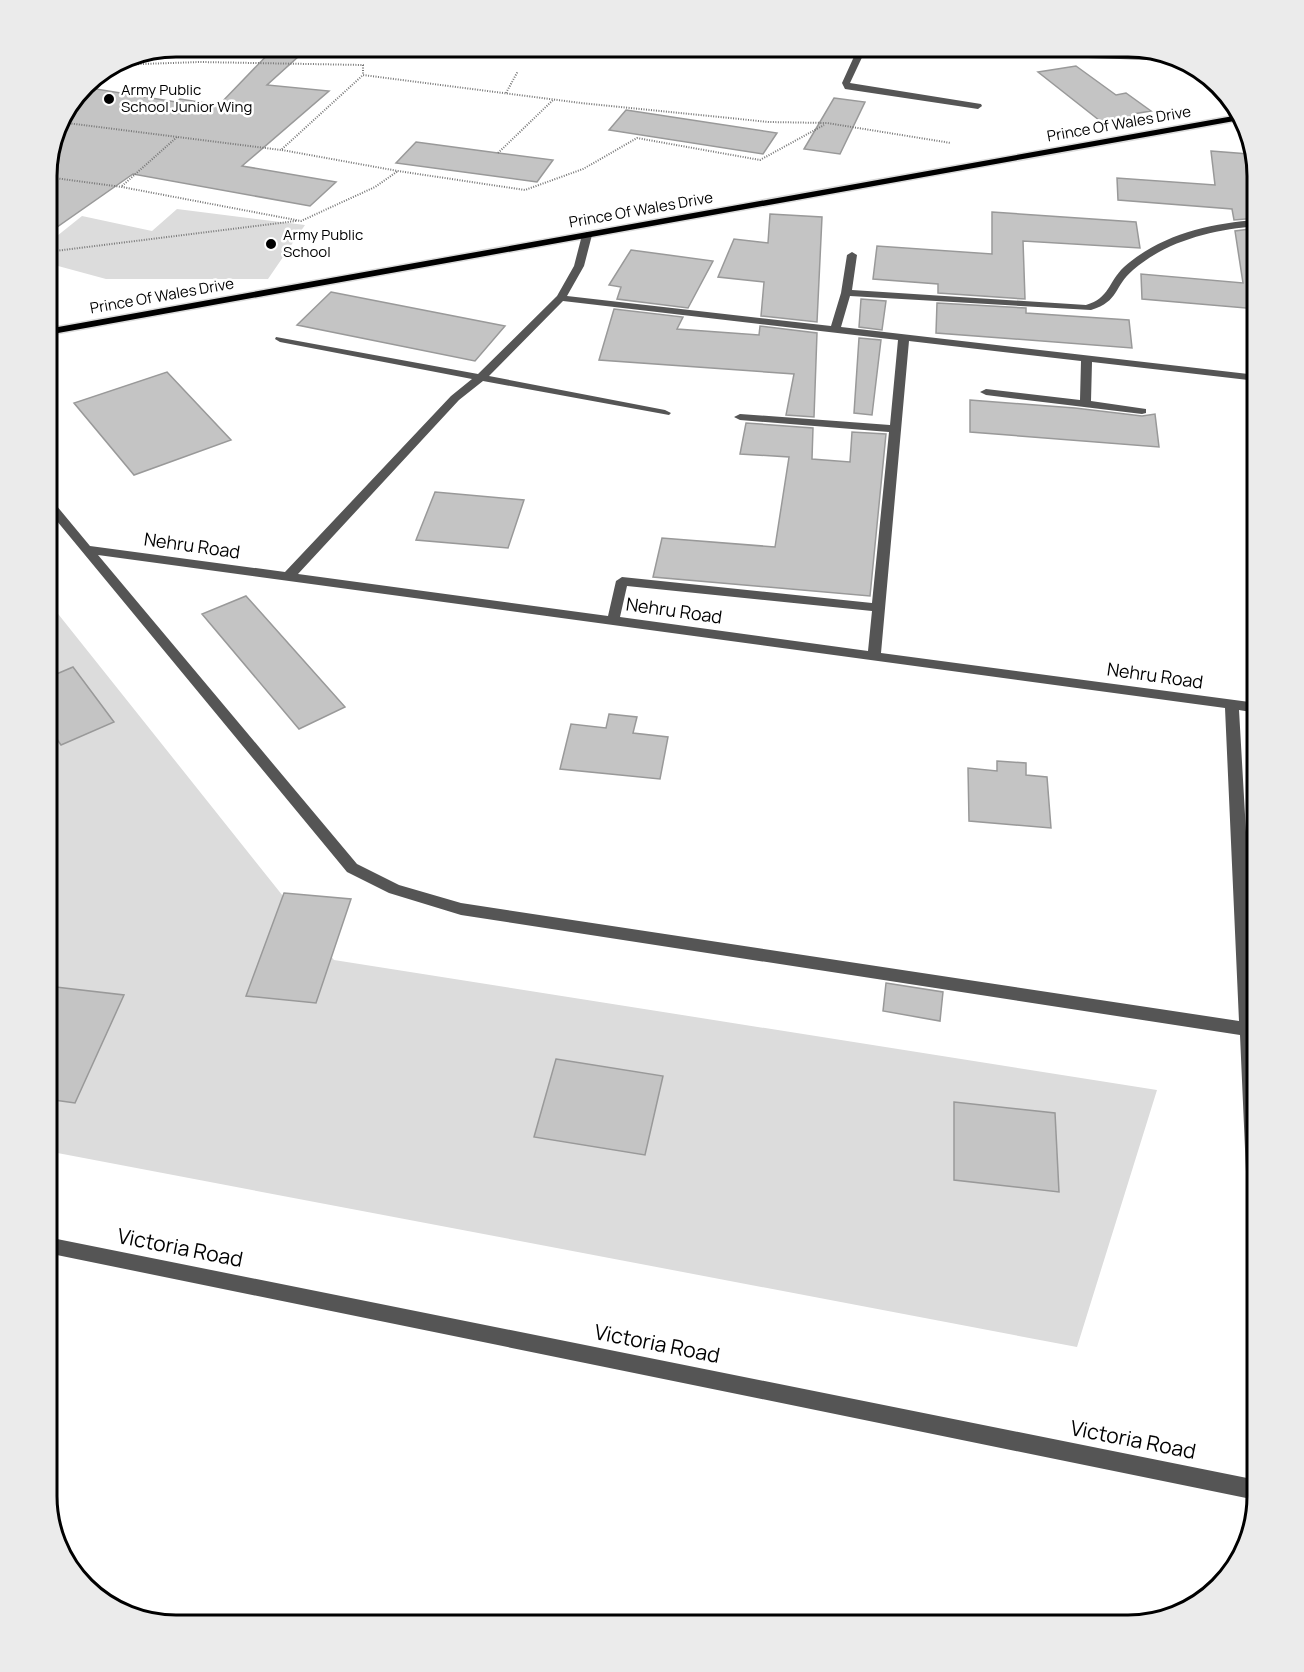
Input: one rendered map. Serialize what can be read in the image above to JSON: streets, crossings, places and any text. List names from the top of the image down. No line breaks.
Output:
{"streets":{"main road":["Prince Of Wales Drive"],"street":["Nehru Road","Victoria Road"]},"places":["Army Public School Junior Wing","Army Public School"]}
